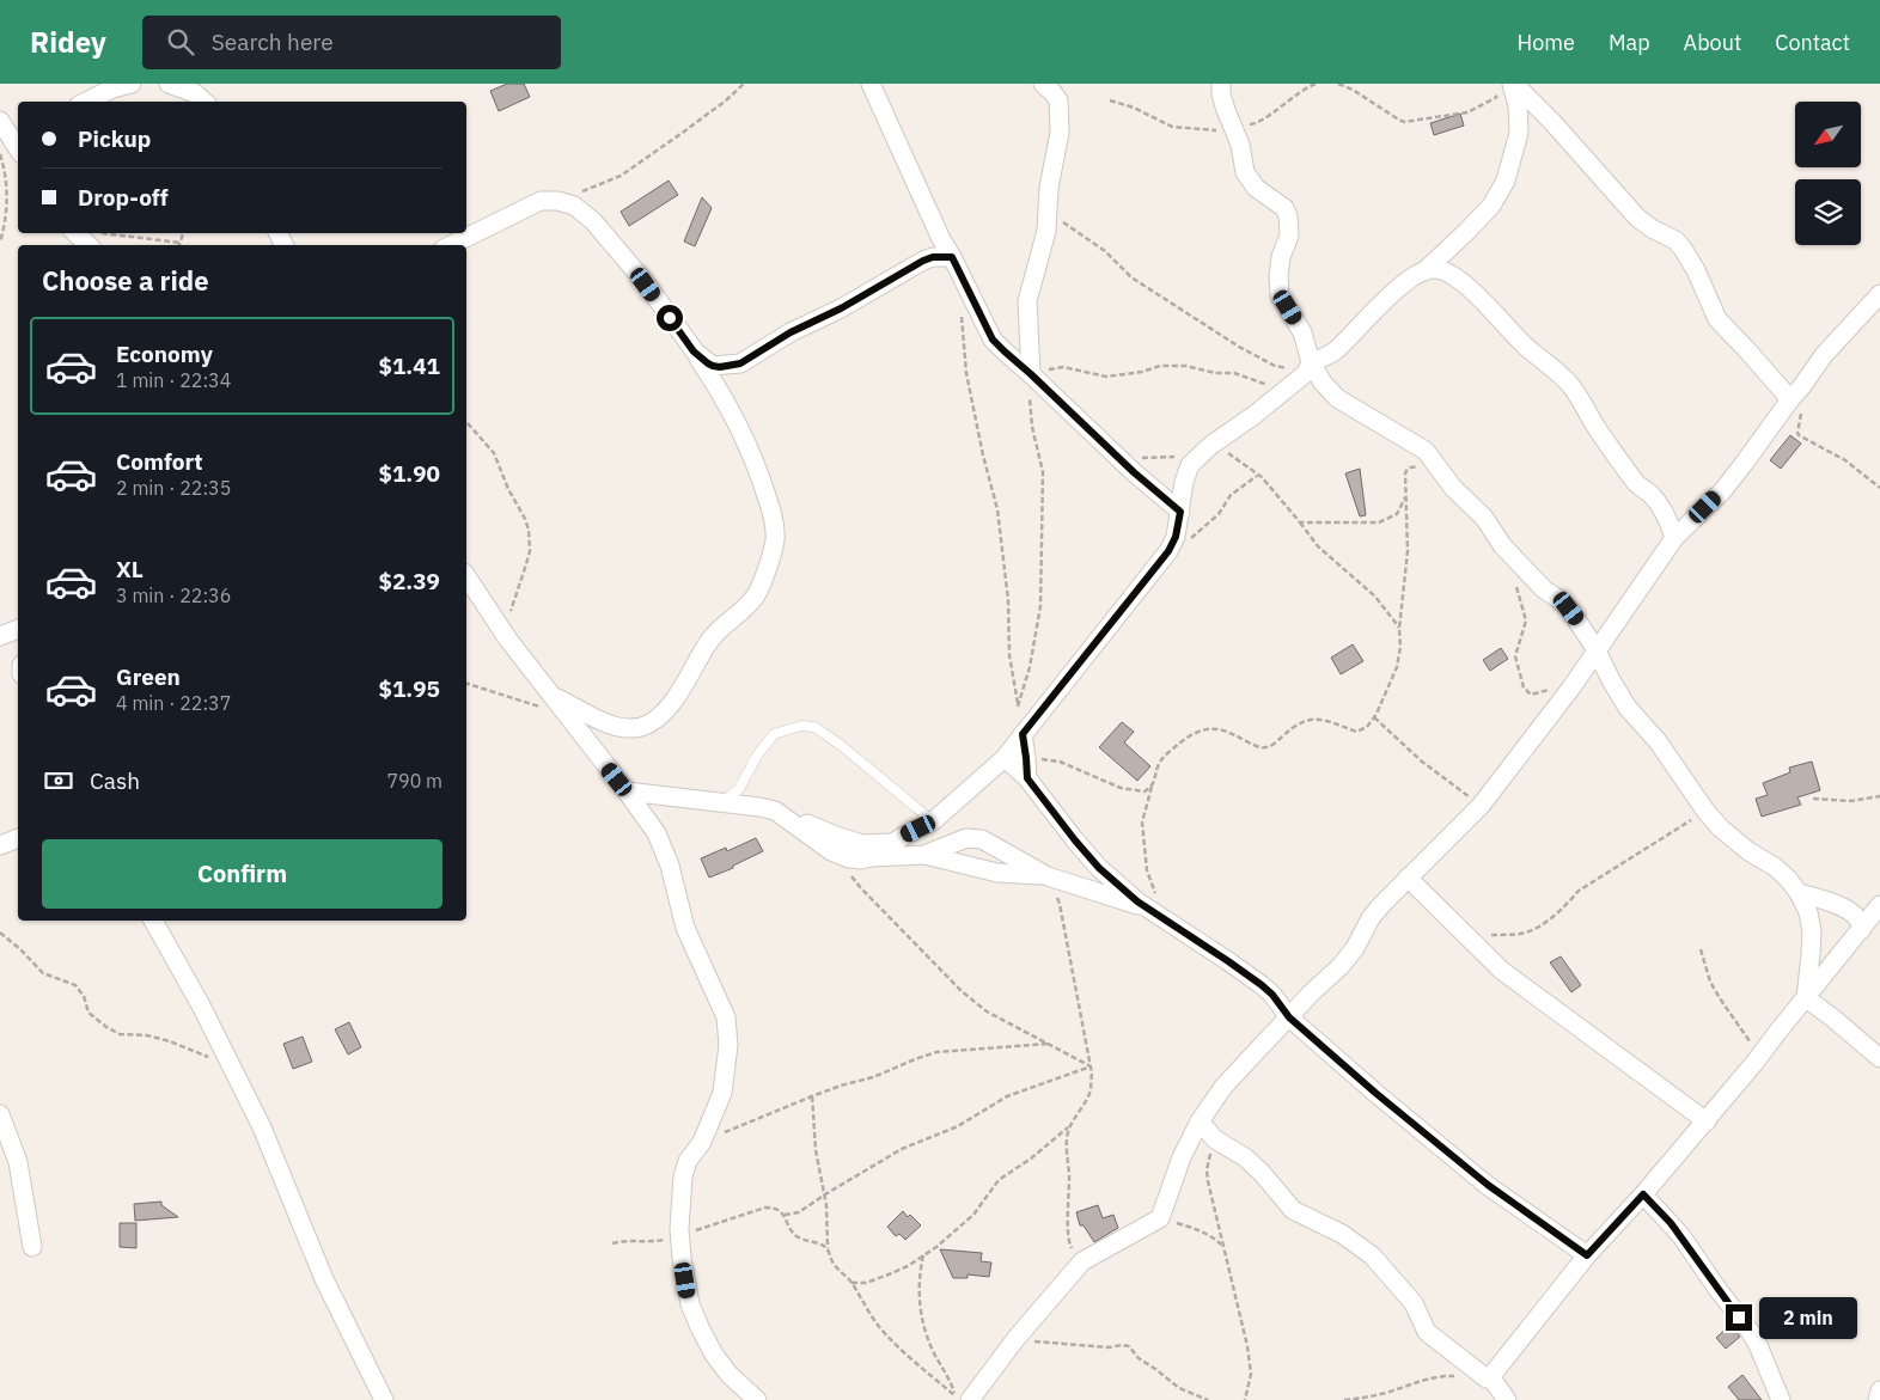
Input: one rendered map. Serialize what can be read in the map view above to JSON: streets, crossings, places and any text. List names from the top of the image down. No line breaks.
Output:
{"north":"bottom left","page":{"header":"Ridey","search":"Search here","nav":["Home","Map","About","Contact"],"banner":["Pickup","Drop-off"],"heading":"Choose a ride","list":[{"name":"Economy","note":"1 min · 22:34","value":"$1.41"},{"name":"Comfort","note":"2 min · 22:35","value":"$1.90"},{"name":"XL","note":"3 min · 22:36","value":"$2.39"},{"name":"Green","note":"4 min · 22:37","value":"$1.95"}],"pay":["Cash","790 m"],"buttons":"Confirm","bubble":"2 min"}}
